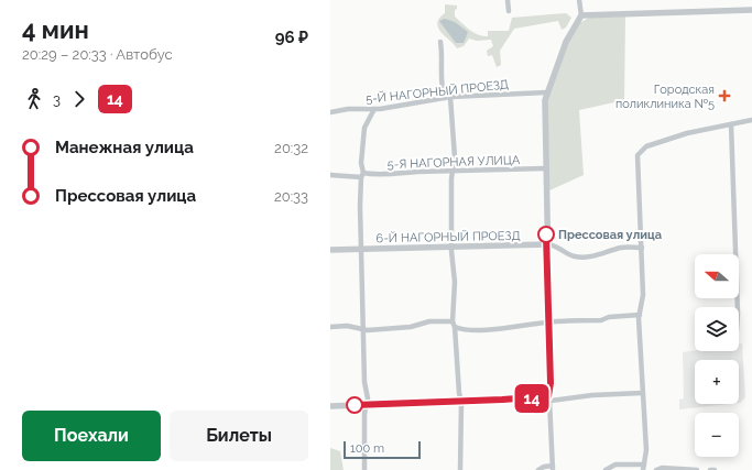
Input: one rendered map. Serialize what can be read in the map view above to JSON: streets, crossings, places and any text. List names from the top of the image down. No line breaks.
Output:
{"streets":{"street":["5-Й НАГОРНЫЙ ПРОЕЗД","5-Я НАГОРНАЯ УЛИЦА","6-Й НАГОРНЫЙ ПРОЕЗД"]},"places":{"health":["Городская поликлиника №5"],"other":["Прессовая улица"]},"lines":["bus line 14"],"scale_bar":"100 m","north":"left","page":{"heading":["4 мин","20:29 – 20:33 · Автобус","96 ₽"],"on_map":"14","legs":["3","14"],"list":[{"name":"Манежная улица","value":"20:32"},{"name":"Прессовая улица","value":"20:33"}],"map_buttons":["+","−"],"buttons":["Поехали","Билеты"],"scale":"100 m"}}
